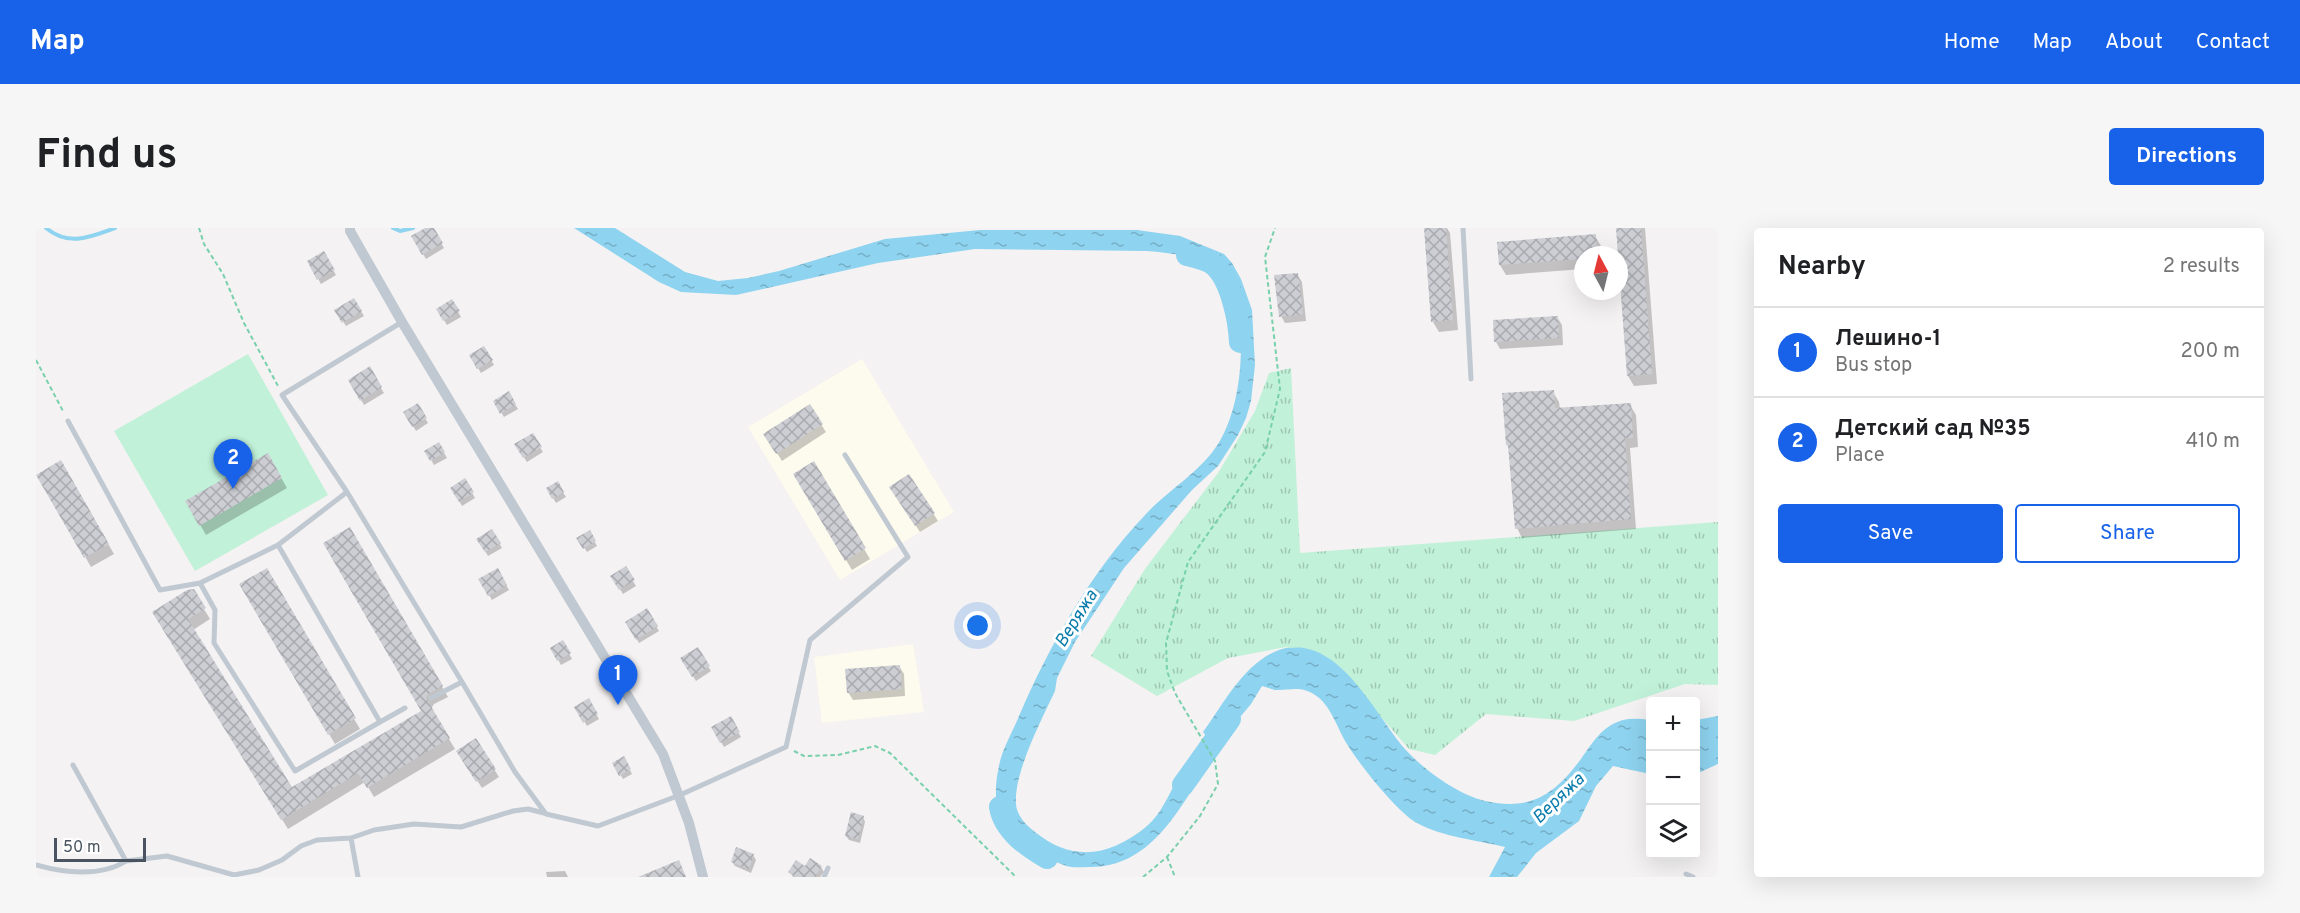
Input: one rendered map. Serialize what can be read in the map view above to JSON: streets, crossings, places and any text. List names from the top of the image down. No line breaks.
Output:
{"water":["Веряжа"],"scale_bar":"50 m","north":"top","page":{"header":"Map","nav":["Home","Map","About","Contact"],"buttons":["Directions",["Save","Share"]],"title":"Find us","heading":["Nearby","2 results"],"list":[{"mark":"1","name":"Лешино-1","note":"Bus stop","value":"200 m"},{"mark":"2","name":"Детский сад №35","note":"Place","value":"410 m"}],"pins":["2","1"],"map_buttons":["+","−"],"scale":"50 m"}}
